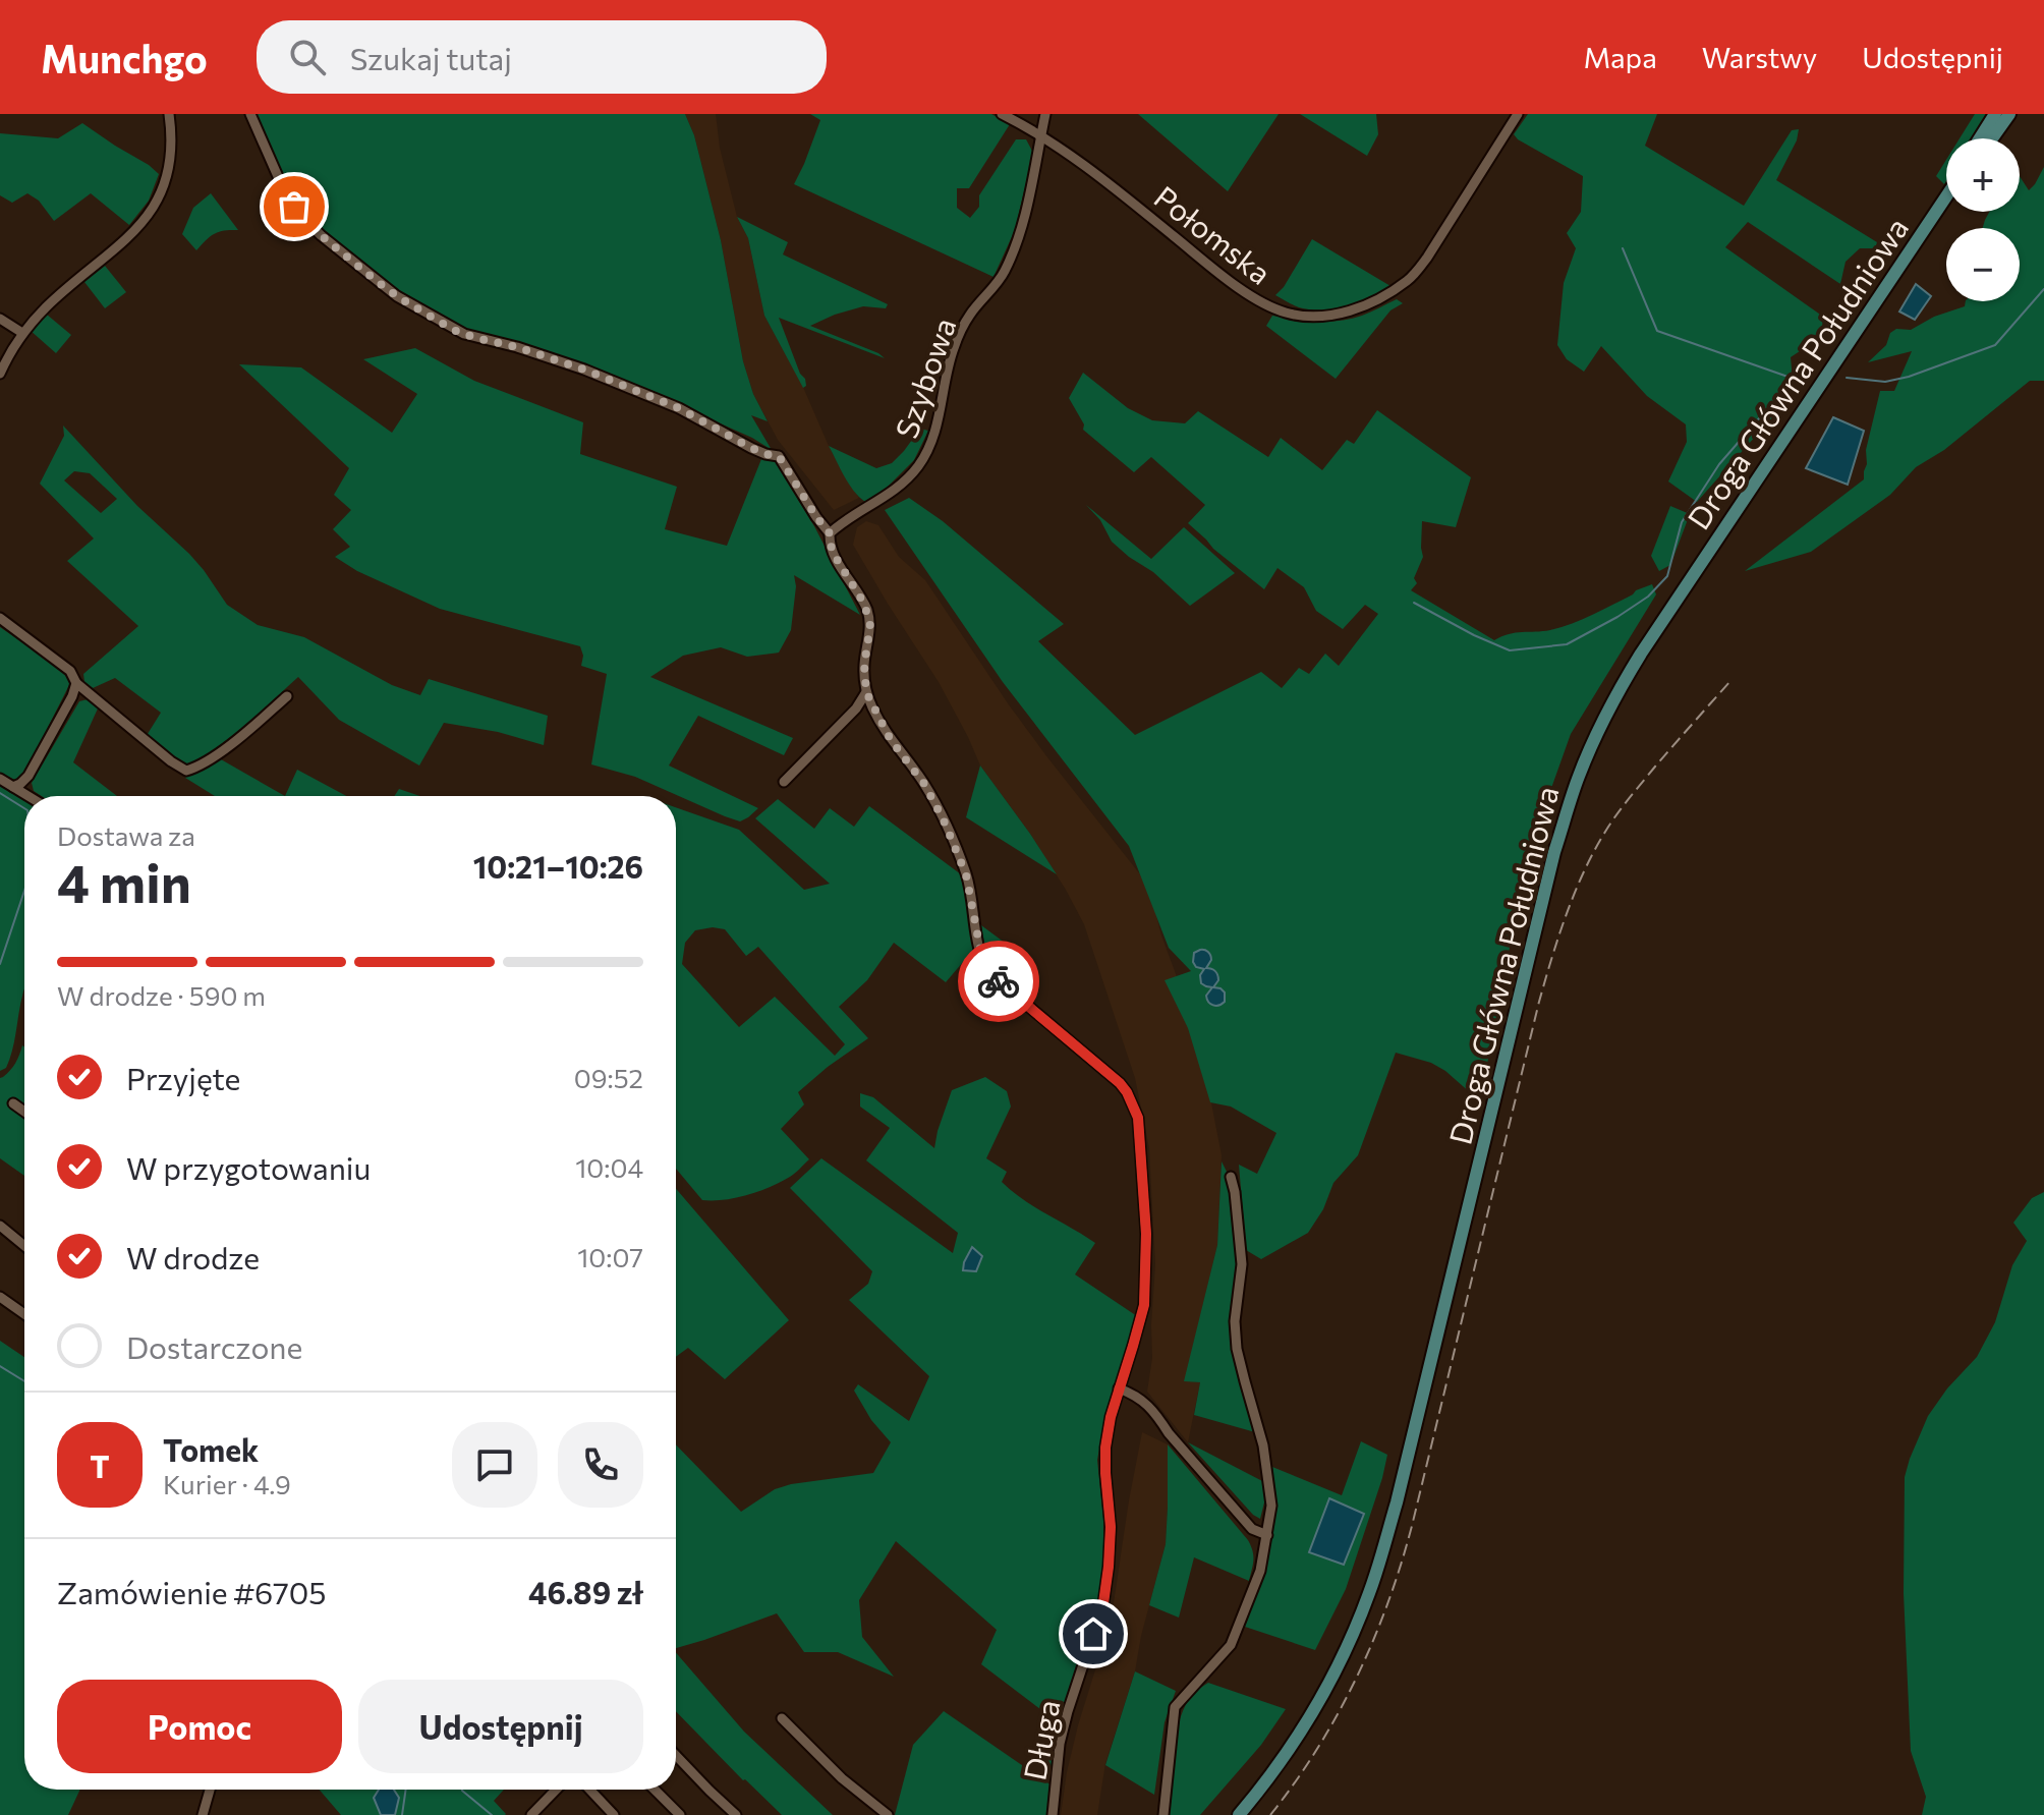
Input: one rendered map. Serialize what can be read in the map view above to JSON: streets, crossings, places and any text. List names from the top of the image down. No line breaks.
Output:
{"streets":{"main road":["Droga Główna Południowa"],"street":["Połomska","Szybowa","Długa"]},"crossings":[["Połomska","Szybowa"]],"page":{"header":"Munchgo","search":"Szukaj tutaj","nav":["Mapa","Warstwy","Udostępnij"],"map_buttons":["+","−"],"heading":["4 min","Dostawa za","10:21–10:26"],"panel":["Tomek","Kurier · 4.9","Zamówienie #6705","46.89 zł"],"bar":"W drodze · 590 m","list":[["Przyjęte","09:52"],["W przygotowaniu","10:04"],["W drodze","10:07"],"Dostarczone"],"round":"T","buttons":["Pomoc","Udostępnij"]}}
